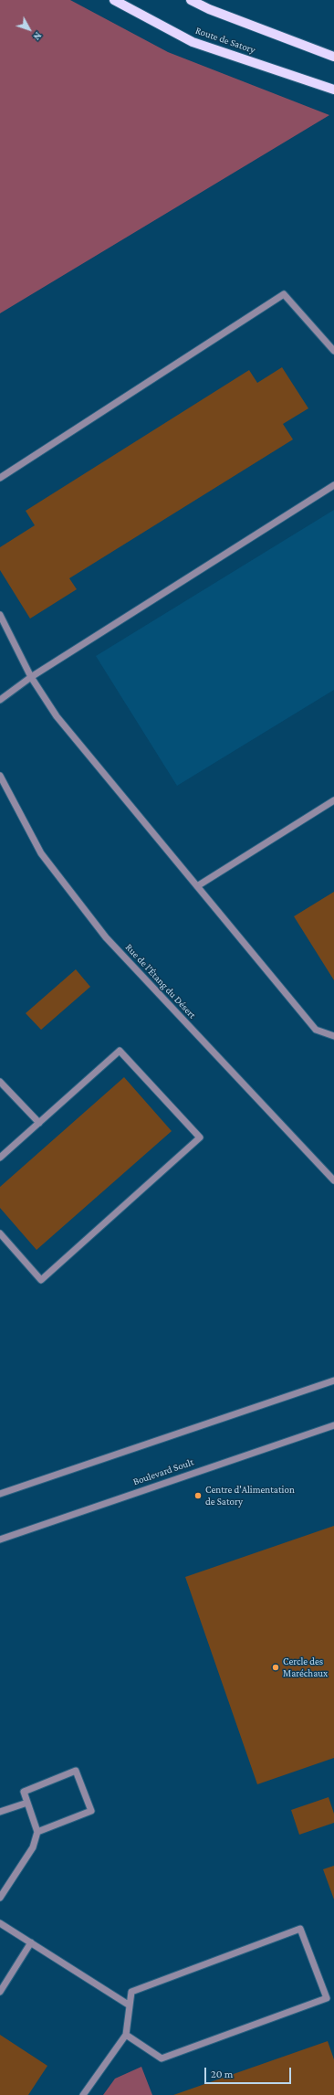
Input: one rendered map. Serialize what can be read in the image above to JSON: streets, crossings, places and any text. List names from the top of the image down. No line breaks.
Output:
{"streets":{"main road":["Route de Satory"],"street":["Rue de l'Étang du Désert","Boulevard Soult"]},"places":["Centre d'Alimentation de Satory","Cercle des Maréchaux"],"scale_bar":"20 m","north":"bottom right"}
